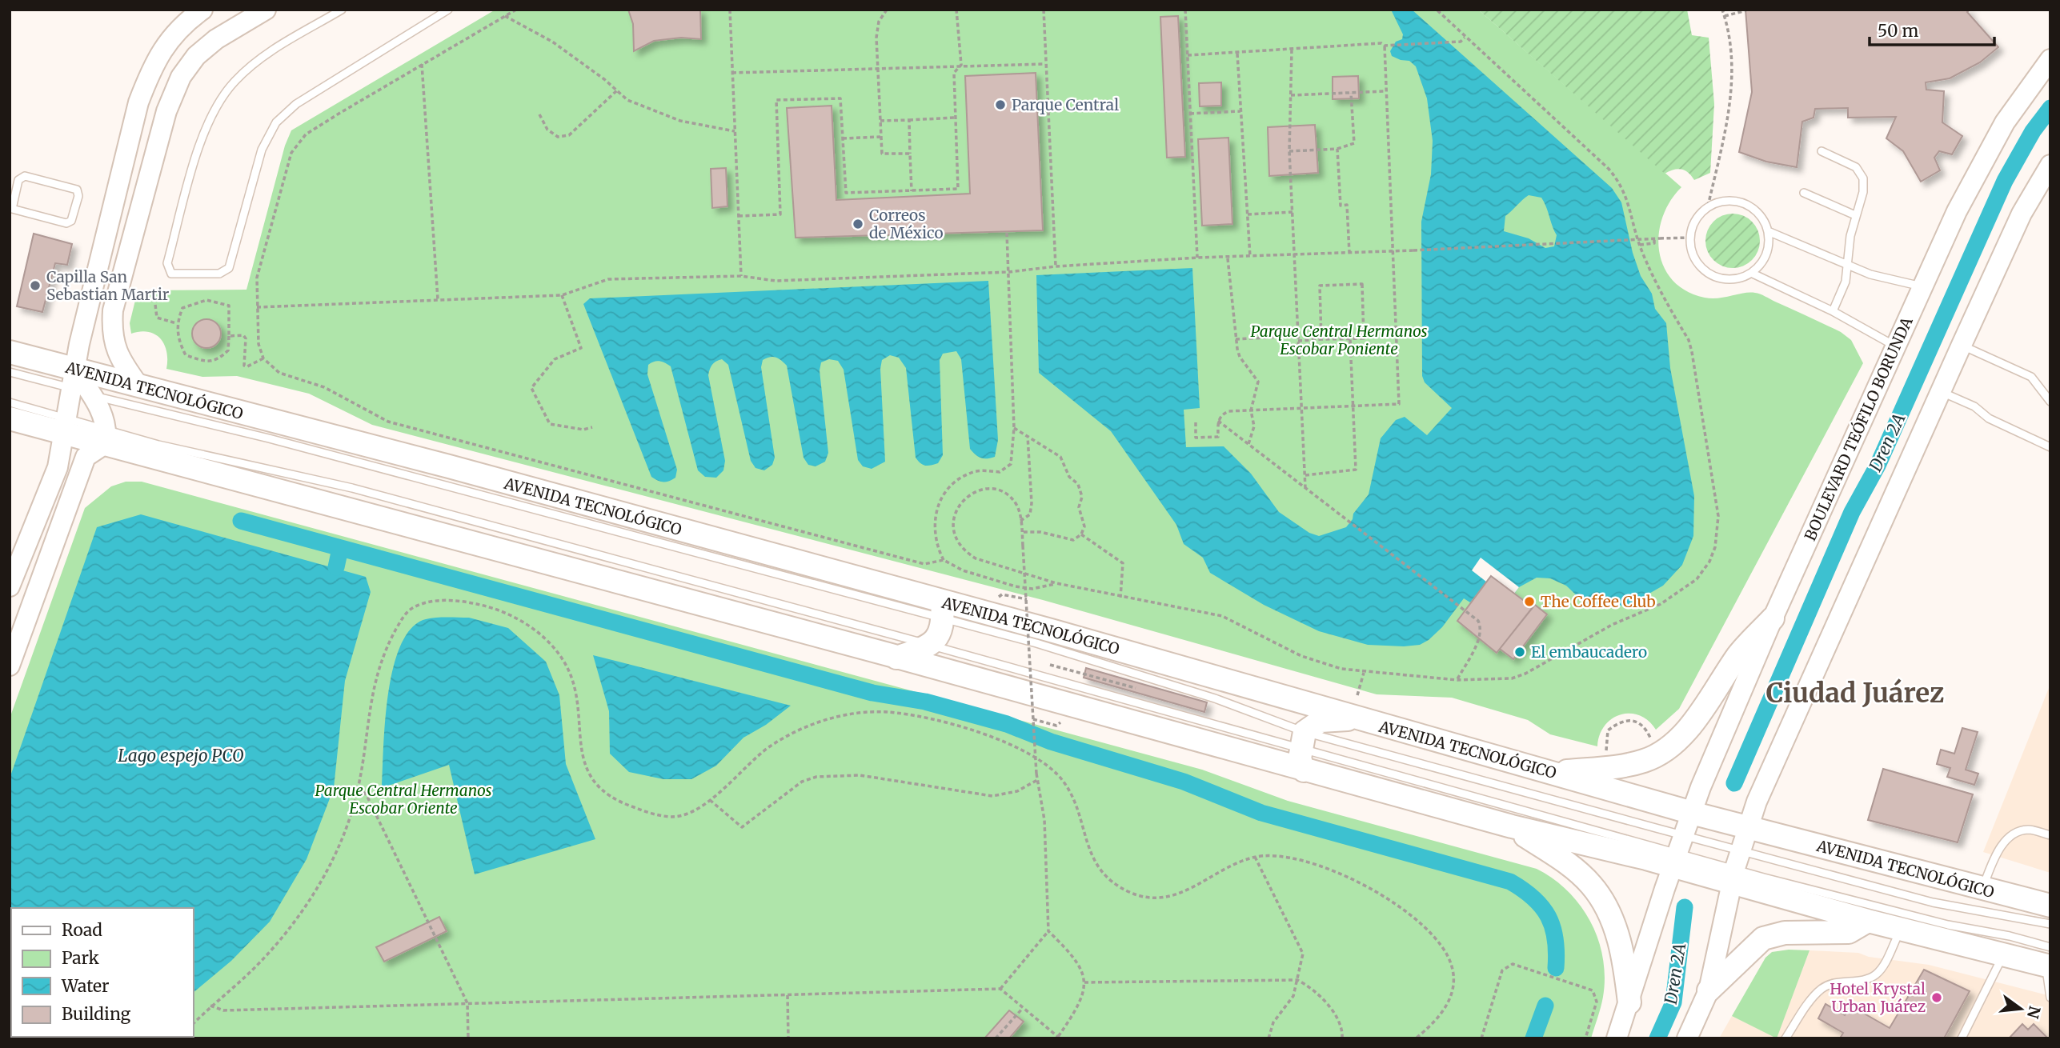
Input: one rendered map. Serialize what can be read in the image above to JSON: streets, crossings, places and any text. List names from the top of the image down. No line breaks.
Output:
{"streets":{"main road":["AVENIDA TECNOLÓGICO","BOULEVARD TEÓFILO BORUNDA"]},"crossings":[["AVENIDA TECNOLÓGICO","BOULEVARD TEÓFILO BORUNDA"]],"districts":["Ciudad Juárez"],"water":["Dren 2A","Lago espejo PCO"],"parks":["Parque Central Hermanos Escobar Poniente","Parque Central Hermanos Escobar Oriente"],"places":["Parque Central","Correos de México","Capilla San Sebastian Martir","The Coffee Club","El embaucadero","Hotel Krystal Urban Juárez"],"legend":["Road","Park","Water","Building"],"scale_bar":"50 m","north":"right"}
